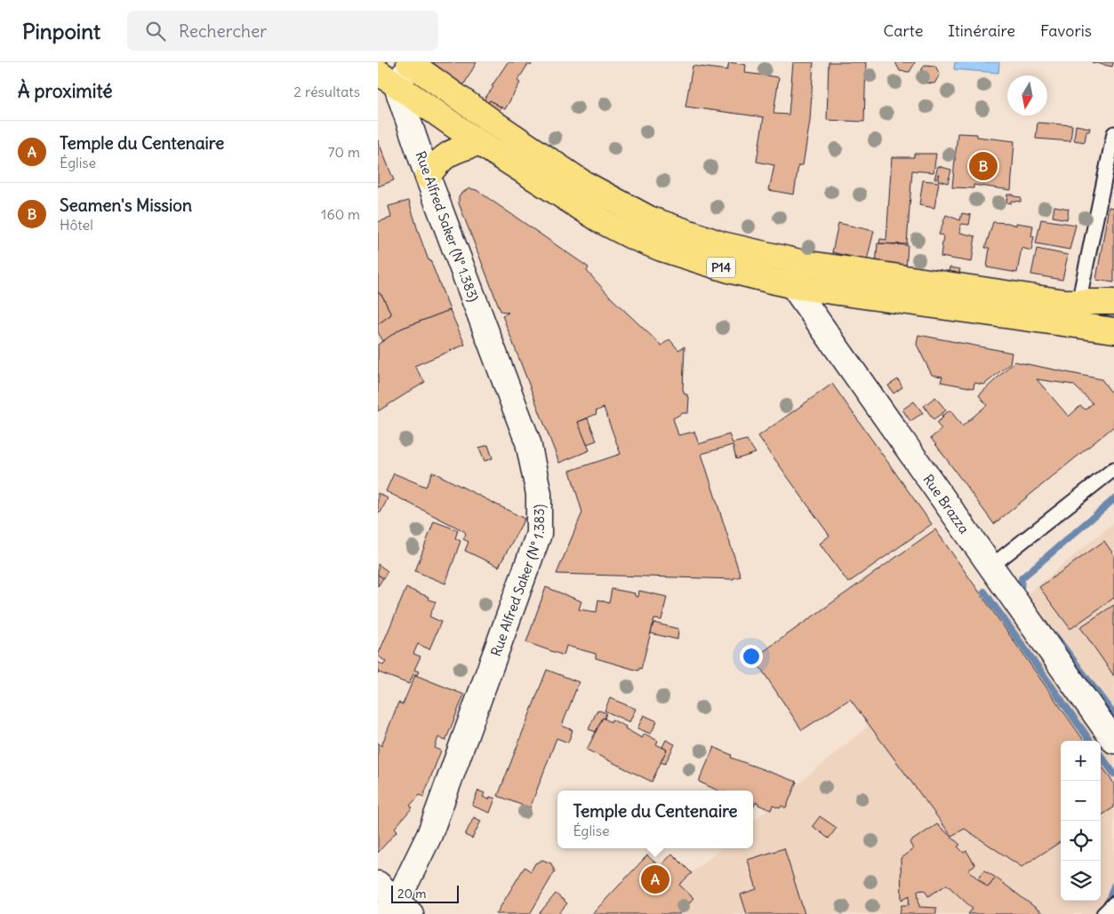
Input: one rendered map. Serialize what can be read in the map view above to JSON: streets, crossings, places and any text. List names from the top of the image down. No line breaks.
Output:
{"streets":{"main road":["P14"],"street":["Rue Alfred Saker (N° 1.383)","Rue Brazza"]},"crossings":[["Rue Alfred Saker (N° 1.383)","P14"],["P14","Rue Brazza"]],"scale_bar":"20 m","north":"bottom","page":{"header":"Pinpoint","search":"Rechercher","nav":["Carte","Itinéraire","Favoris"],"heading":["À proximité","2 résultats"],"list":[{"mark":"A","name":"Temple du Centenaire","note":"Église","value":"70 m"},{"mark":"B","name":"Seamen's Mission","note":"Hôtel","value":"160 m"}],"pins":["B","A"],"map_buttons":["+","−"],"popup":["Temple du Centenaire","Église"],"scale":"20 m"}}
